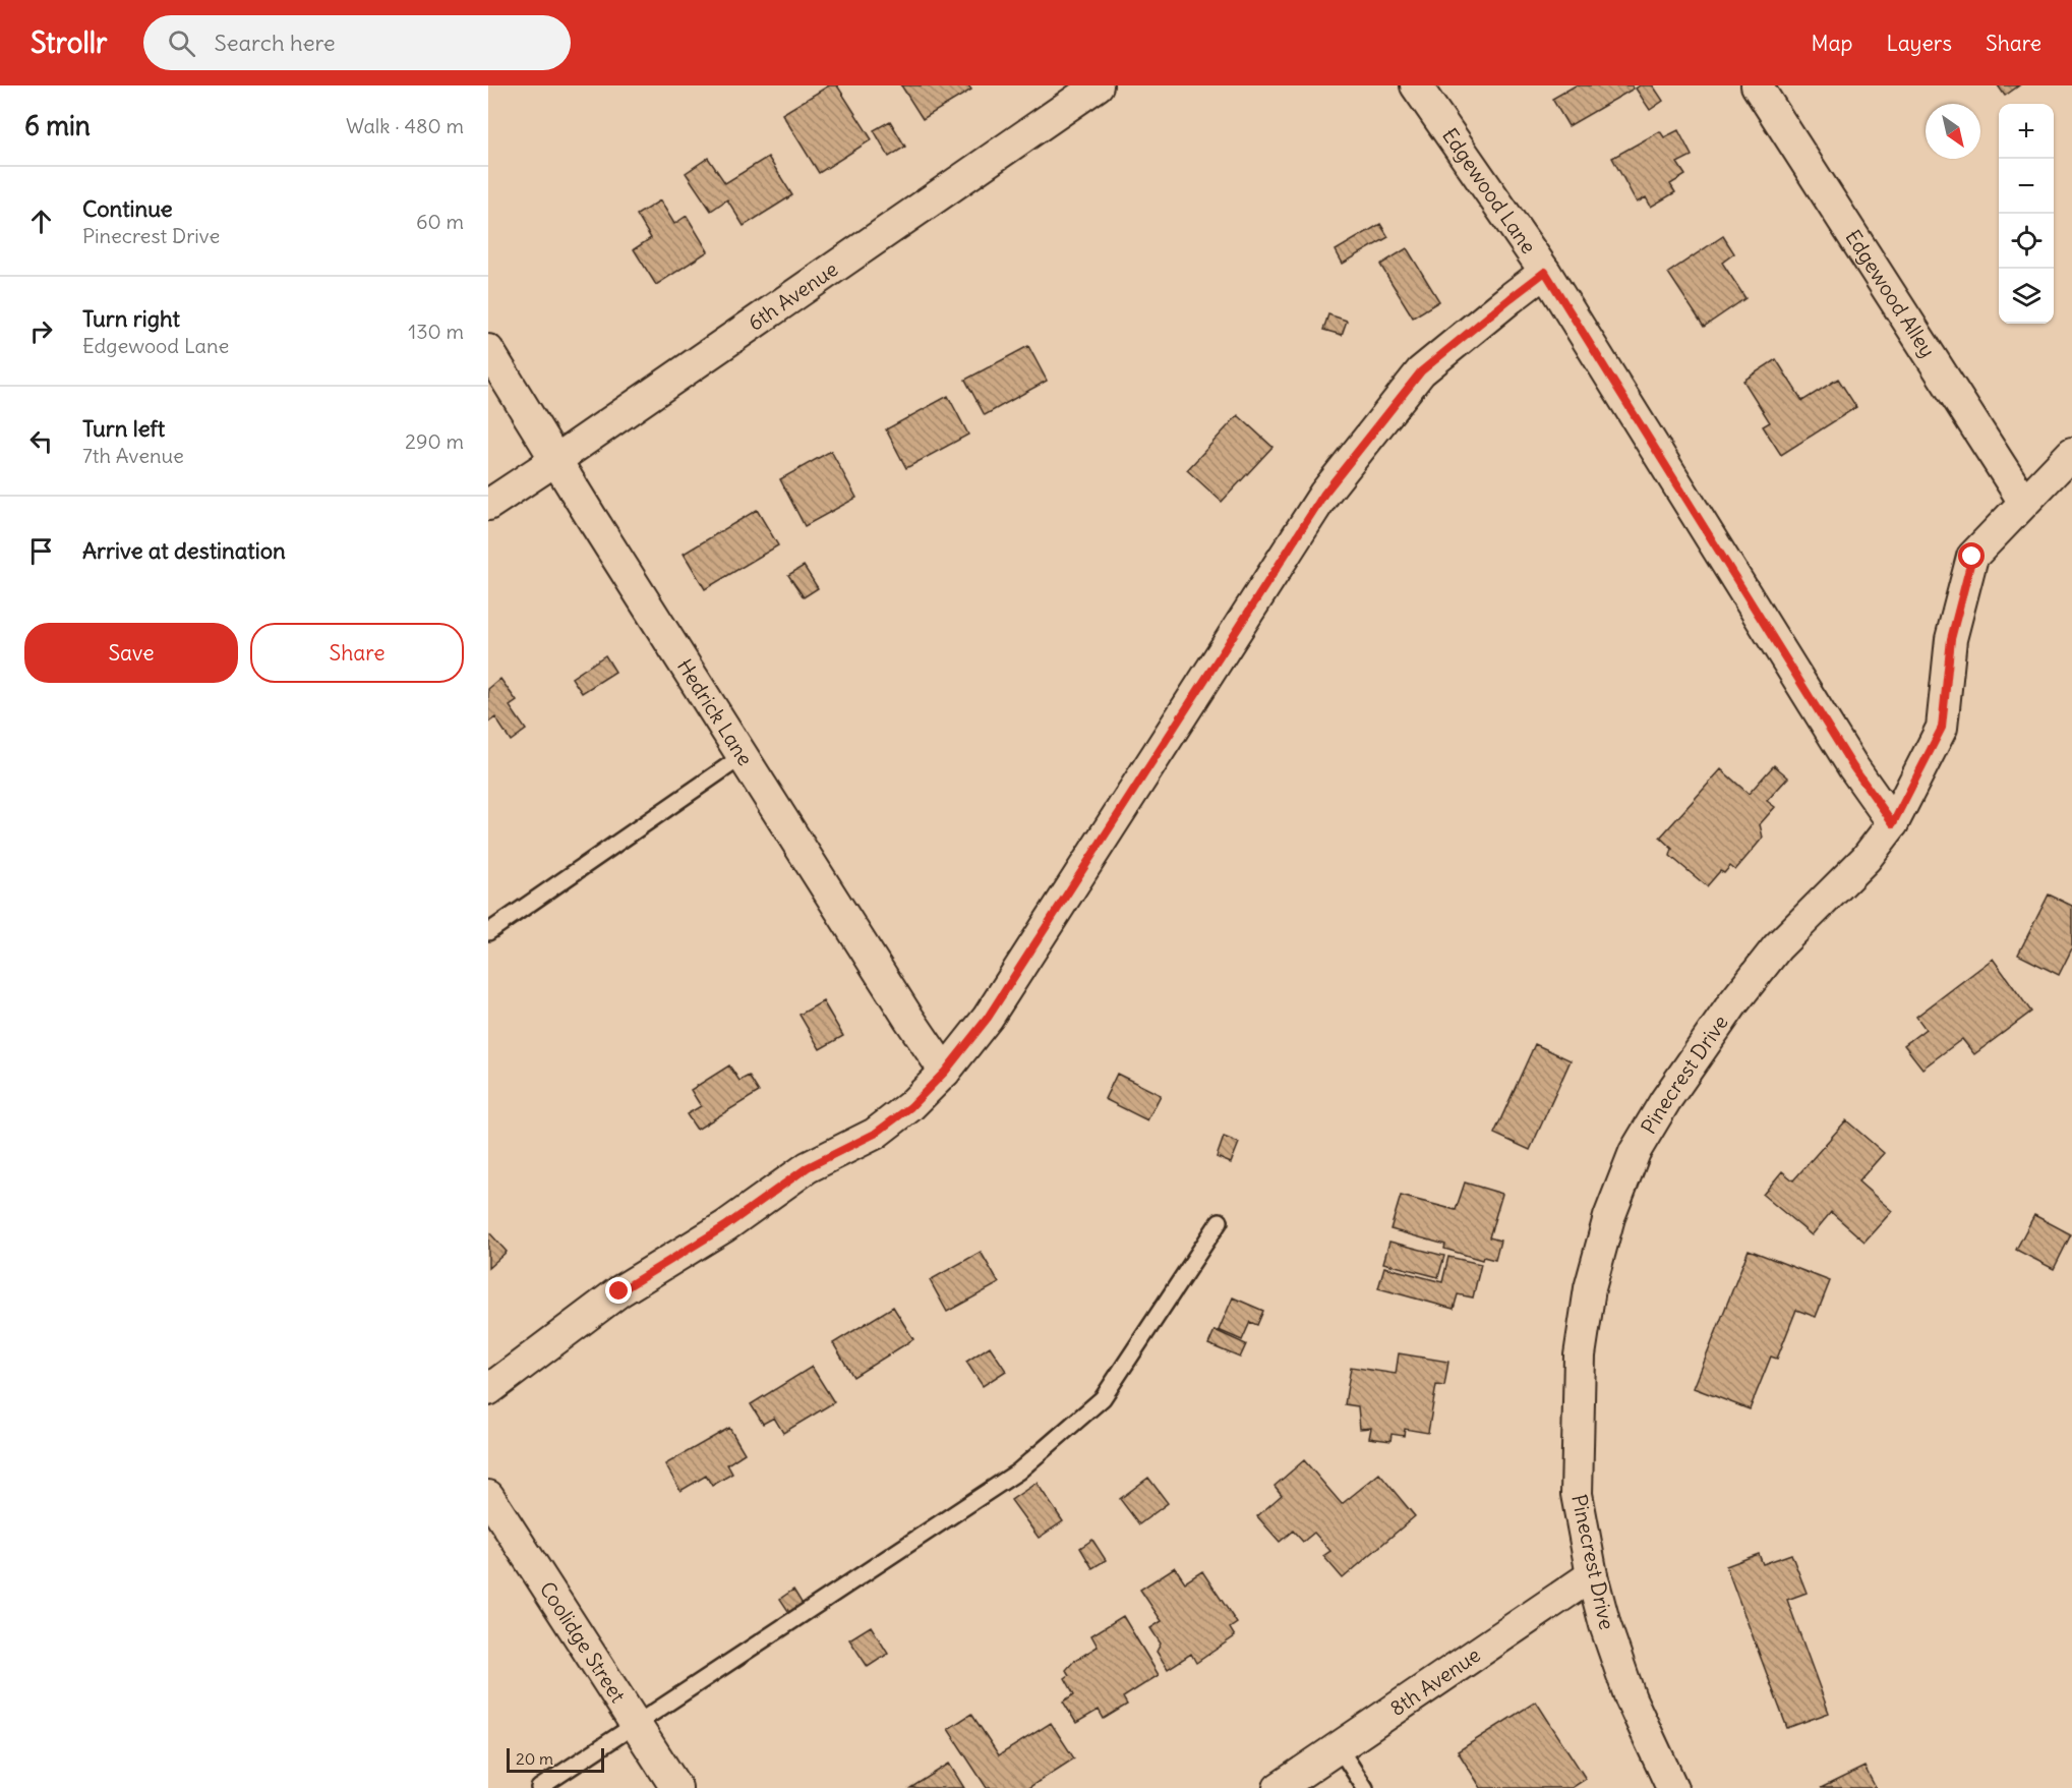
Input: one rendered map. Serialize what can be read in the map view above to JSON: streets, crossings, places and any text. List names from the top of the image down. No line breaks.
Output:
{"streets":{"street":["Edgewood Lane","Edgewood Alley","6th Avenue","Hedrick Lane","Pinecrest Drive","Coolidge Street","8th Avenue"]},"crossings":[["Edgewood Lane","Pinecrest Drive"],["Edgewood Alley","Pinecrest Drive"],["6th Avenue","Hedrick Lane"],["Pinecrest Drive","8th Avenue"]],"scale_bar":"20 m","north":"bottom right","page":{"header":"Strollr","search":"Search here","nav":["Map","Layers","Share"],"heading":["6 min","Walk · 480 m"],"map_buttons":["+","−"],"list":[["Continue","Pinecrest Drive","60 m"],["Turn right","Edgewood Lane","130 m"],["Turn left","7th Avenue","290 m"],"Arrive at destination"],"buttons":["Save","Share"],"scale":"20 m"}}
